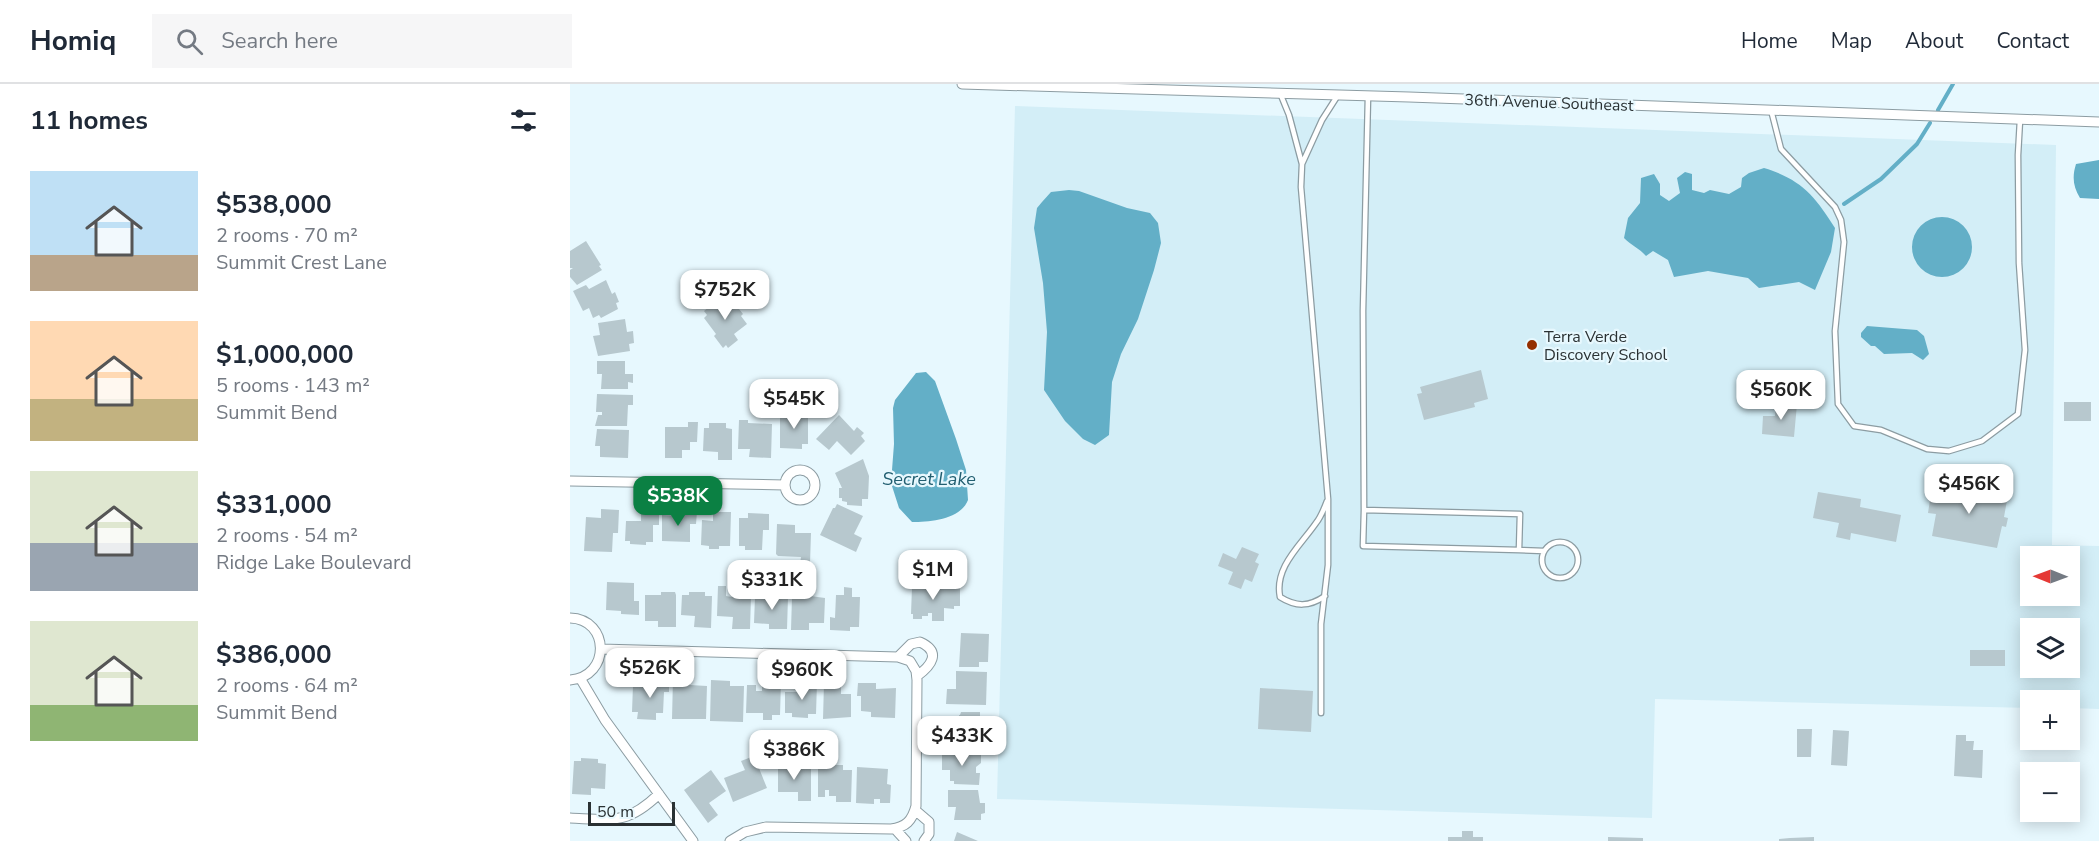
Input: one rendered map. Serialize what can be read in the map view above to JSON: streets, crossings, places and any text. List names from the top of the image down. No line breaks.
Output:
{"streets":{"street":["36th Avenue Southeast"]},"water":["Secret Lake"],"places":["Terra Verde Discovery School"],"scale_bar":"50 m","north":"left","page":{"header":"Homiq","search":"Search here","nav":["Home","Map","About","Contact"],"heading":"11 homes","list":[{"name":"$538,000","note":"2 rooms · 70 m² · Summit Crest Lane"},{"name":"$1,000,000","note":"5 rooms · 143 m² · Summit Bend"},{"name":"$331,000","note":"2 rooms · 54 m² · Ridge Lake Boulevard"},{"name":"$386,000","note":"2 rooms · 64 m² · Summit Bend"}],"price":["$752K","$560K","$545K","$456K","$538K","$1M","$331K","$526K","$960K","$433K","$386K"],"map_buttons":["+","−"],"scale":"50 m"}}
